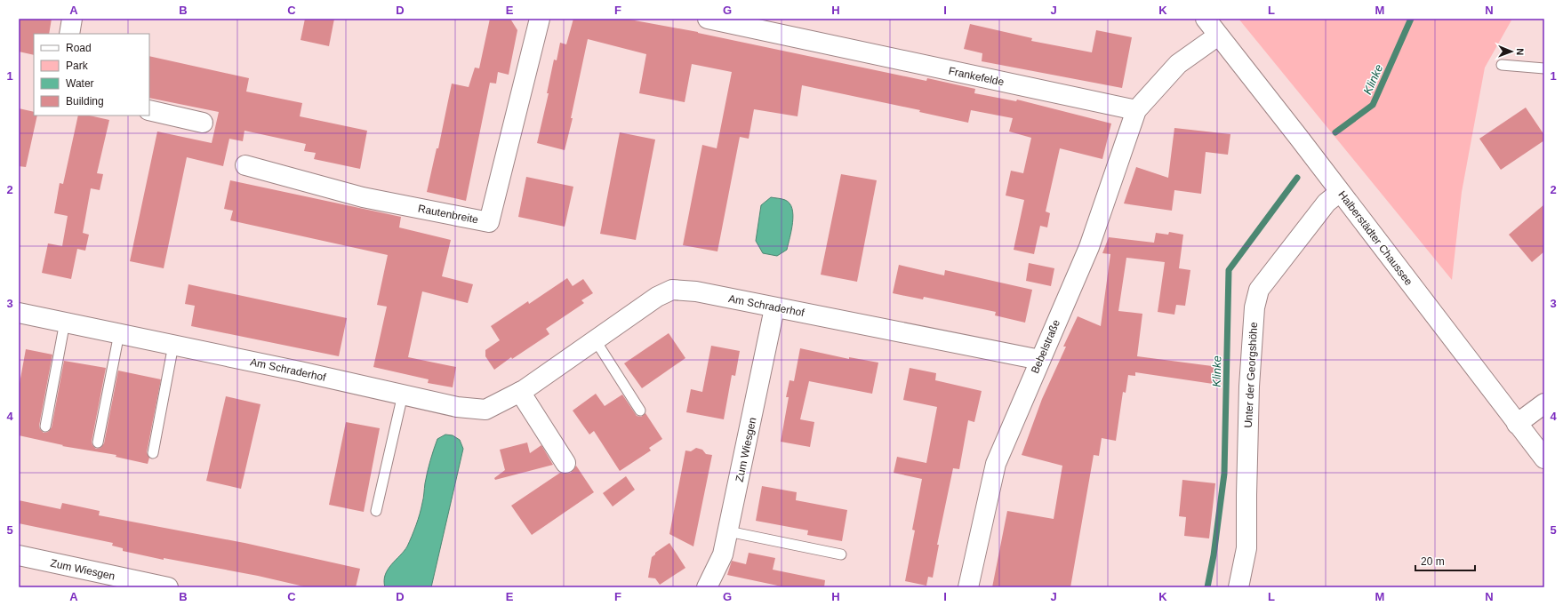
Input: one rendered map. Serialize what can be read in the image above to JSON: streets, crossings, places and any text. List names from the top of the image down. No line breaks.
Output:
{"streets":{"street":["Frankefelde","Rautenbreite","Halberstädter Chaussee","Am Schraderhof","Bebelstraße","Unter der Georgshöhe","Zum Wiesgen"]},"crossings":[["Frankefelde","Bebelstraße"],["Halberstädter Chaussee","Unter der Georgshöhe"],["Am Schraderhof","Bebelstraße"],["Am Schraderhof","Zum Wiesgen"]],"water":["Klinke"],"legend":["Road","Park","Water","Building"],"scale_bar":"20 m","north":"right","grid":{"columns":["A","B","C","D","E","F","G","H","I","J","K","L","M","N"],"rows":["1","2","3","4","5"]}}
